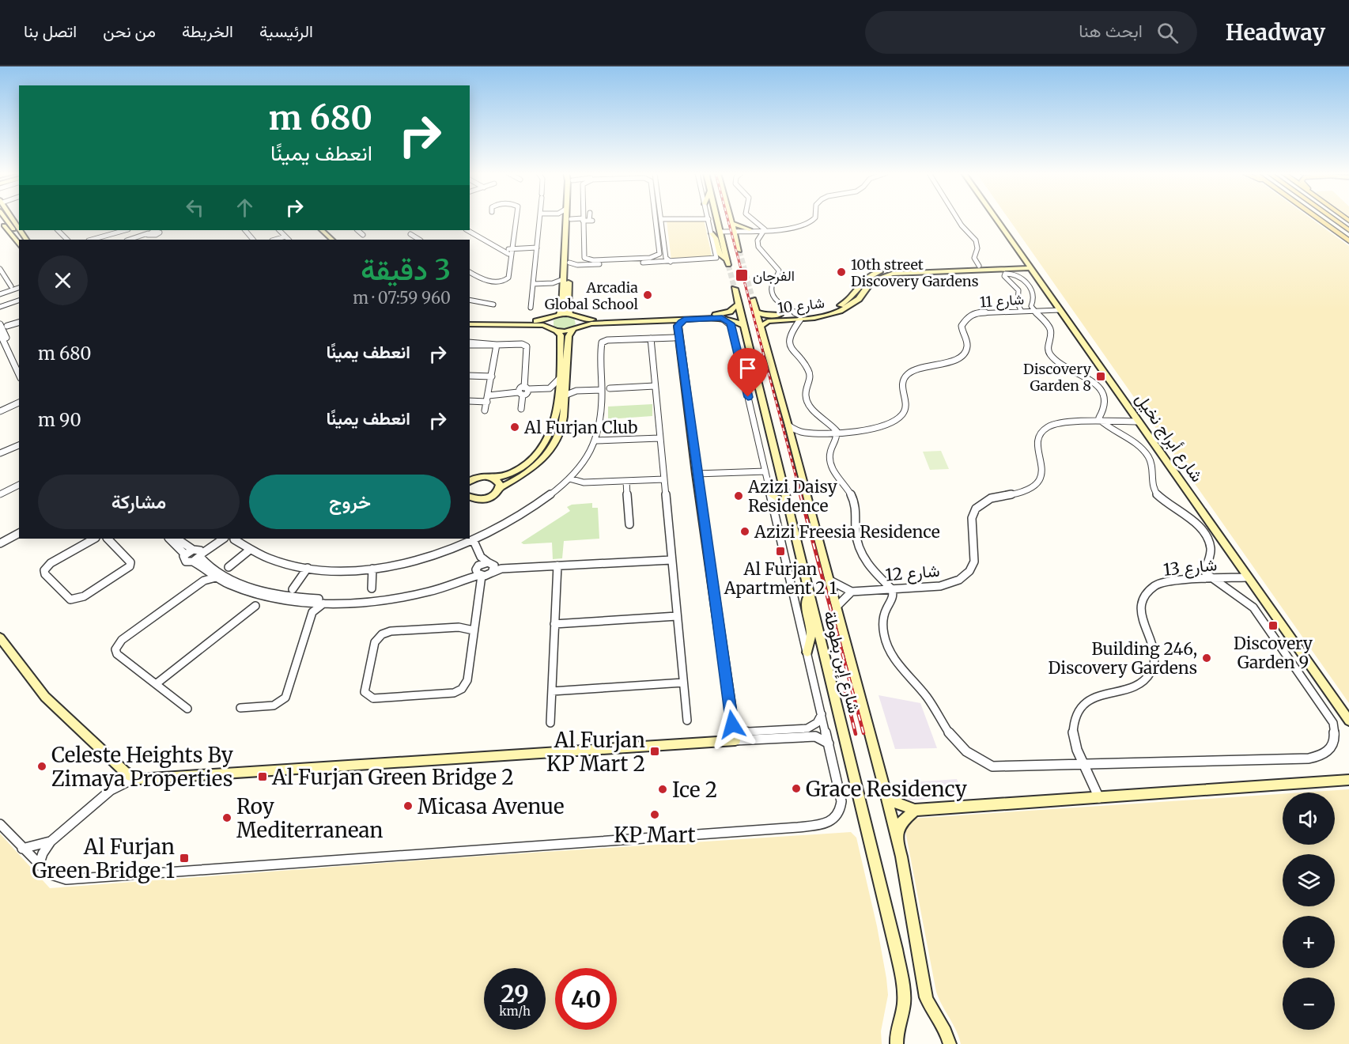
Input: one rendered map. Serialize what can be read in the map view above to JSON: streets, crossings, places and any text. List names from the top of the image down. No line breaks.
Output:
{"streets":{"street":["شارع 11","شارع 10","شارع أبراج نخيل","شارع 13","شارع 12","شارع إبن بطوطة"]},"crossings":[["شارع 11","شارع أبراج نخيل"],["شارع 11","شارع إبن بطوطة"],["شارع 10","شارع أبراج نخيل"],["شارع 10","شارع إبن بطوطة"],["شارع أبراج نخيل","شارع 13"],["شارع أبراج نخيل","شارع 12"]],"places":{"other":["10th street Discovery Gardens","Arcadia Global School","Al Furjan Club","Azizi Daisy Residence","Azizi Freesia Residence","Building 246, Discovery Gardens","Celeste Heights By Zimaya Properties","Grace Residency","Ice 2","Micasa Avenue","KP Mart","Roy Mediterranean"],"transit":["الفرجان","Discovery Garden 8","Al Furjan Apartment 2 1","Discovery Garden 9","Al Furjan KP Mart 2","Al Furjan Green Bridge 2","Al Furjan Green Bridge 1"]},"page":{"header":"Headway","search":"ابحث هنا","nav":["الرئيسية","الخريطة","من نحن","اتصل بنا"],"turn":["680 m","انعطف يمينًا"],"heading":["3 دقيقة","960 m · 07:59"],"list":[{"name":"انعطف يمينًا","value":"680 m"},{"name":"انعطف يمينًا","value":"90 m"}],"buttons":["خروج","مشاركة"],"map_buttons":["+","−"],"speed":"29 km/h","limit":"40"}}
